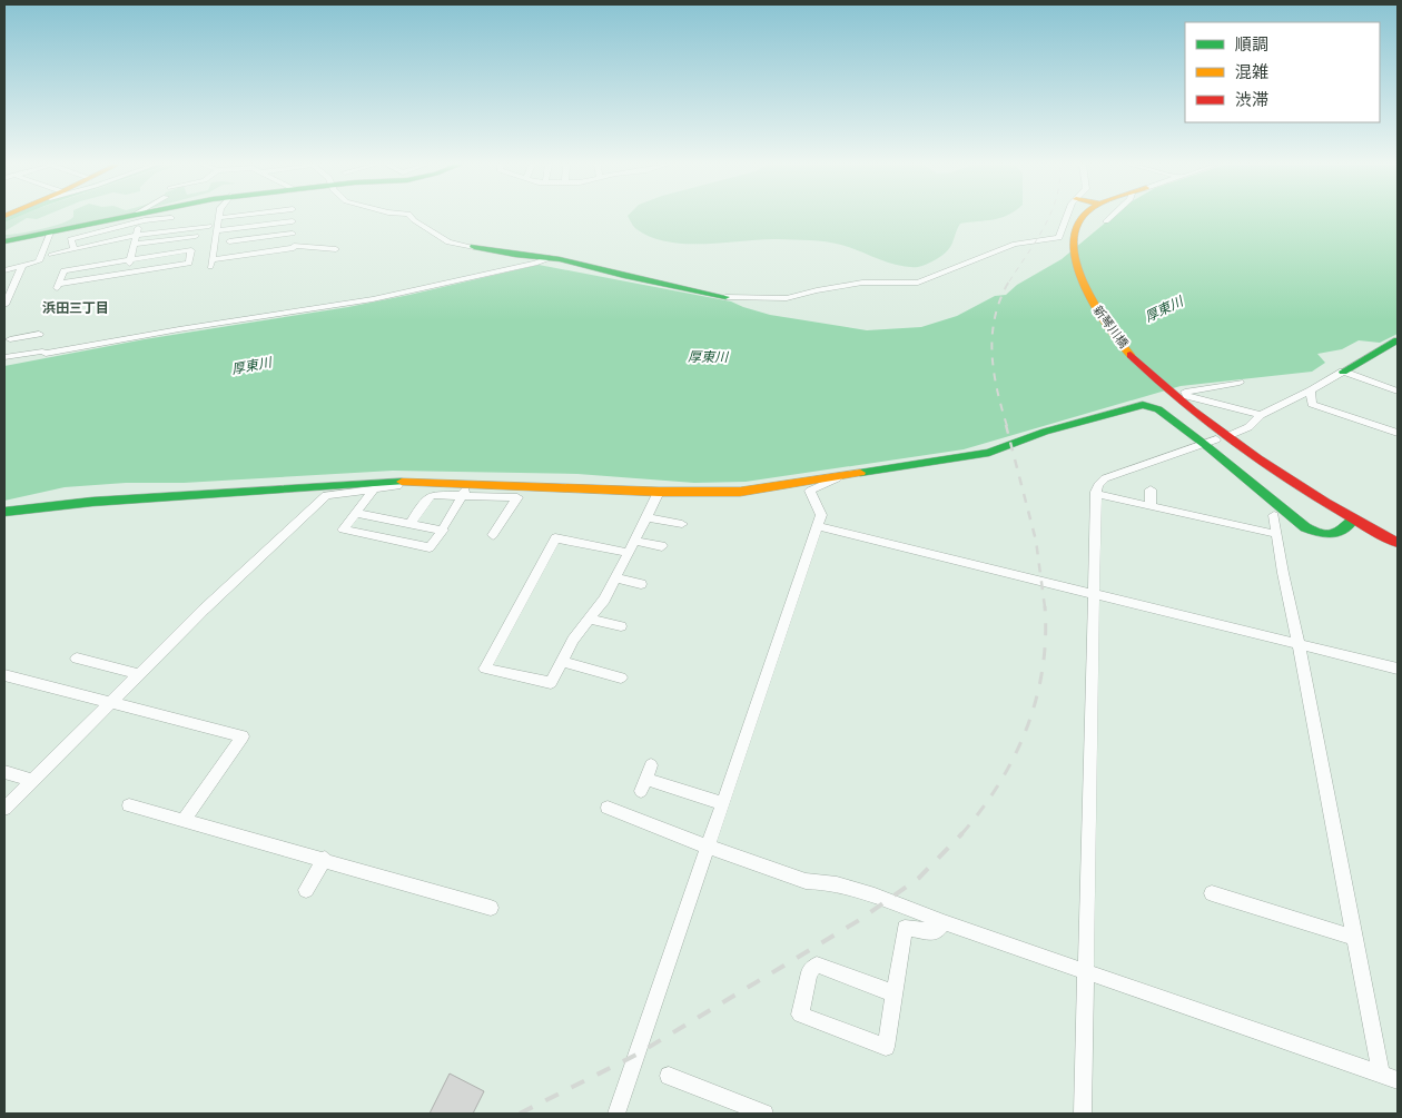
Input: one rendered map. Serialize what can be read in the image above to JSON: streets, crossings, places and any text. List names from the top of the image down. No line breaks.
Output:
{"streets":{"street":["新琴川橋"]},"districts":["浜田三丁目"],"water":["厚東川"],"legend":["順調","混雑","渋滞"]}
